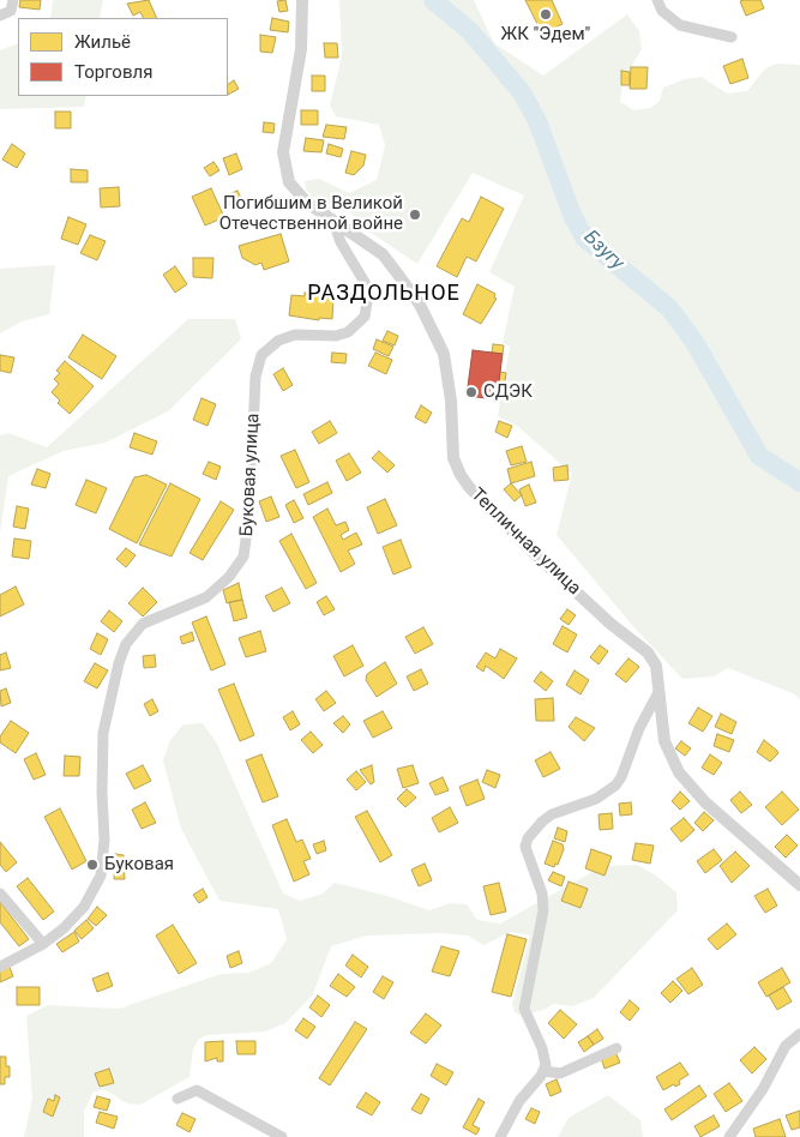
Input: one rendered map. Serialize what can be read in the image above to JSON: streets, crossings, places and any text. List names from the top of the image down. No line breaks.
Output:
{"streets":{"street":["Буковая улица","Тепличная улица"]},"crossings":[["Буковая улица","Тепличная улица"]],"districts":["РАЗДОЛЬНОЕ"],"water":["Бзугу"],"places":["ЖК \"Эдем\"","Погибшим в Великой Отечественной войне","СДЭК","Буковая"],"legend":["Жильё","Торговля"]}
